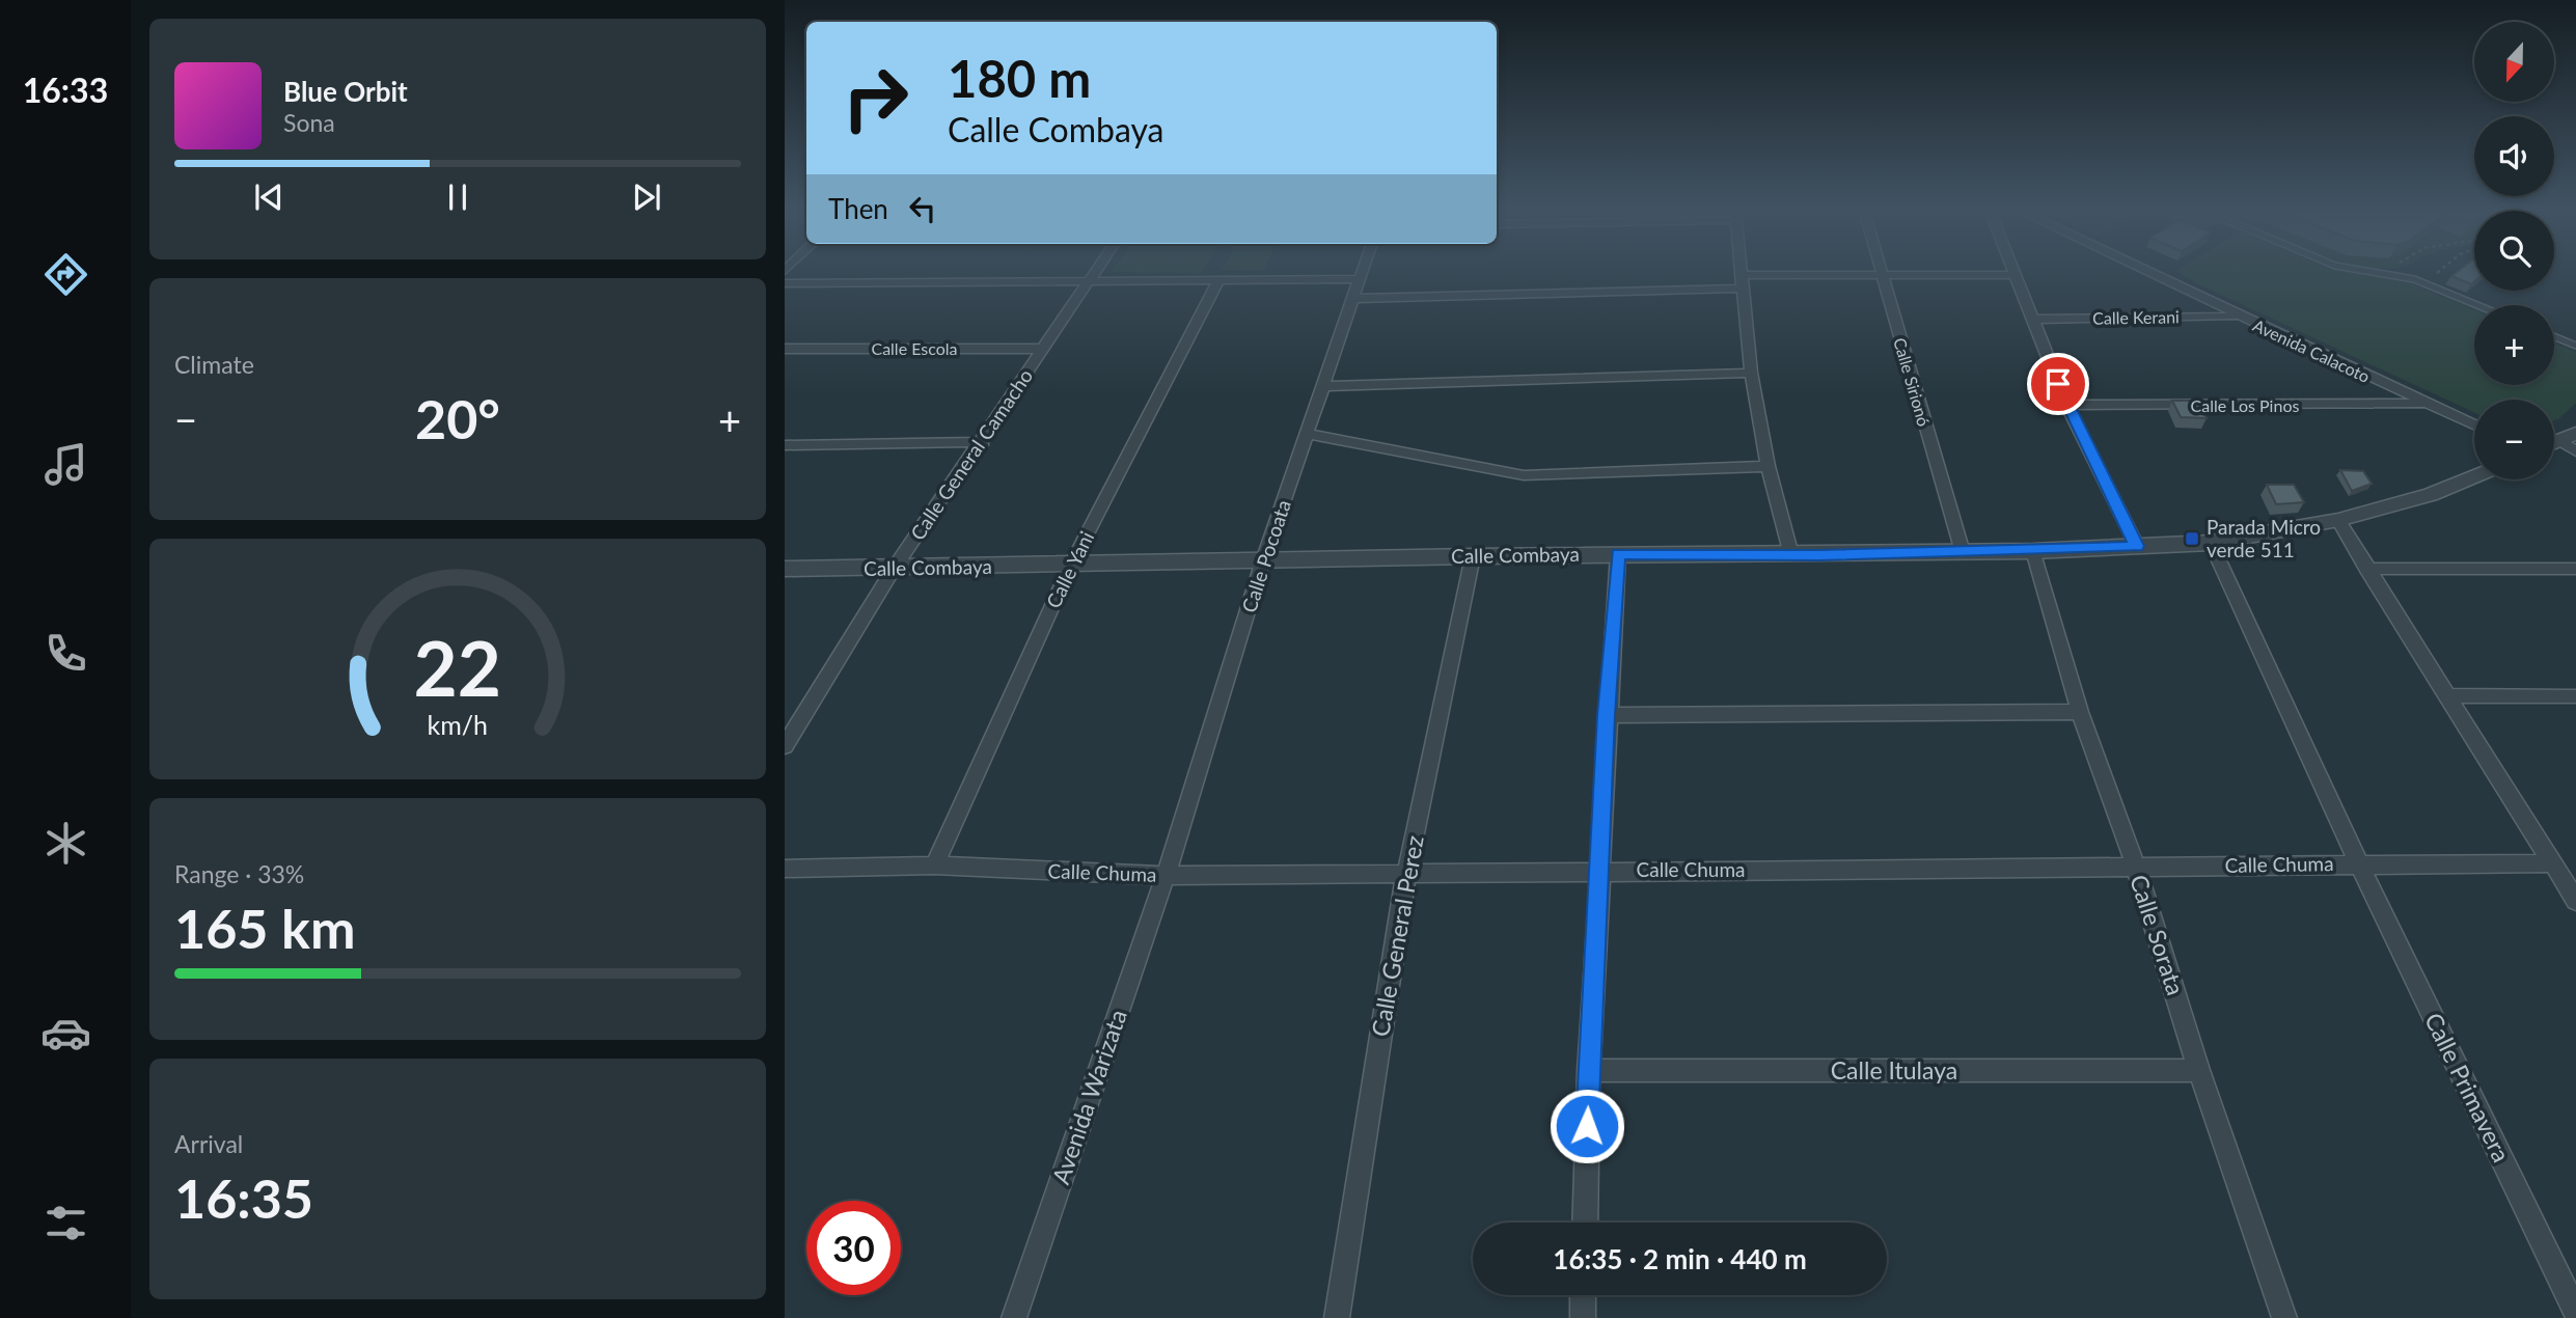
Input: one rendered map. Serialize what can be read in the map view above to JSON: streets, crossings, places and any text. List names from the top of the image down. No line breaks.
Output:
{"streets":{"street":["Calle Kerani","Calle Escola","Avenida Calacoto","Calle Sirionó","Calle Los Pinos","Calle General Camacho","Calle Combaya","Calle Pocoata","Calle Yani","Calle Chuma","Calle Sorata","Calle General Perez","Calle Itulaya","Calle Primavera","Avenida Warizata"]},"crossings":[["Calle Kerani","Avenida Calacoto"],["Calle Escola","Calle General Camacho"],["Avenida Calacoto","Calle Los Pinos"],["Calle Sirionó","Calle Combaya"],["Calle General Camacho","Calle Combaya"],["Calle Combaya","Calle Pocoata"],["Calle Combaya","Calle Yani"],["Calle Combaya","Calle Sorata"],["Calle Combaya","Calle General Perez"],["Calle Combaya","Calle Primavera"],["Calle Pocoata","Calle Chuma"],["Calle Pocoata","Avenida Warizata"],["Calle Yani","Calle Chuma"],["Calle Chuma","Calle Sorata"],["Calle Chuma","Calle General Perez"],["Calle Chuma","Calle Primavera"],["Calle Chuma","Avenida Warizata"],["Calle Sorata","Calle Itulaya"]],"places":{"transit":["Parada Micro verde 511"]},"north":"bottom","page":{"tabs":"16:33","map_buttons":["+","−"],"turn":["180 m","Calle Combaya"],"song":["Blue Orbit","Sona"],"then":"Then","tile":["Climate",["Range · 33%","165 km"],["Arrival","16:35"]],"heat":["−","20°","+"],"limit":"30","trip":"16:35 · 2 min · 440 m","gauge":["22","km/h"]}}
